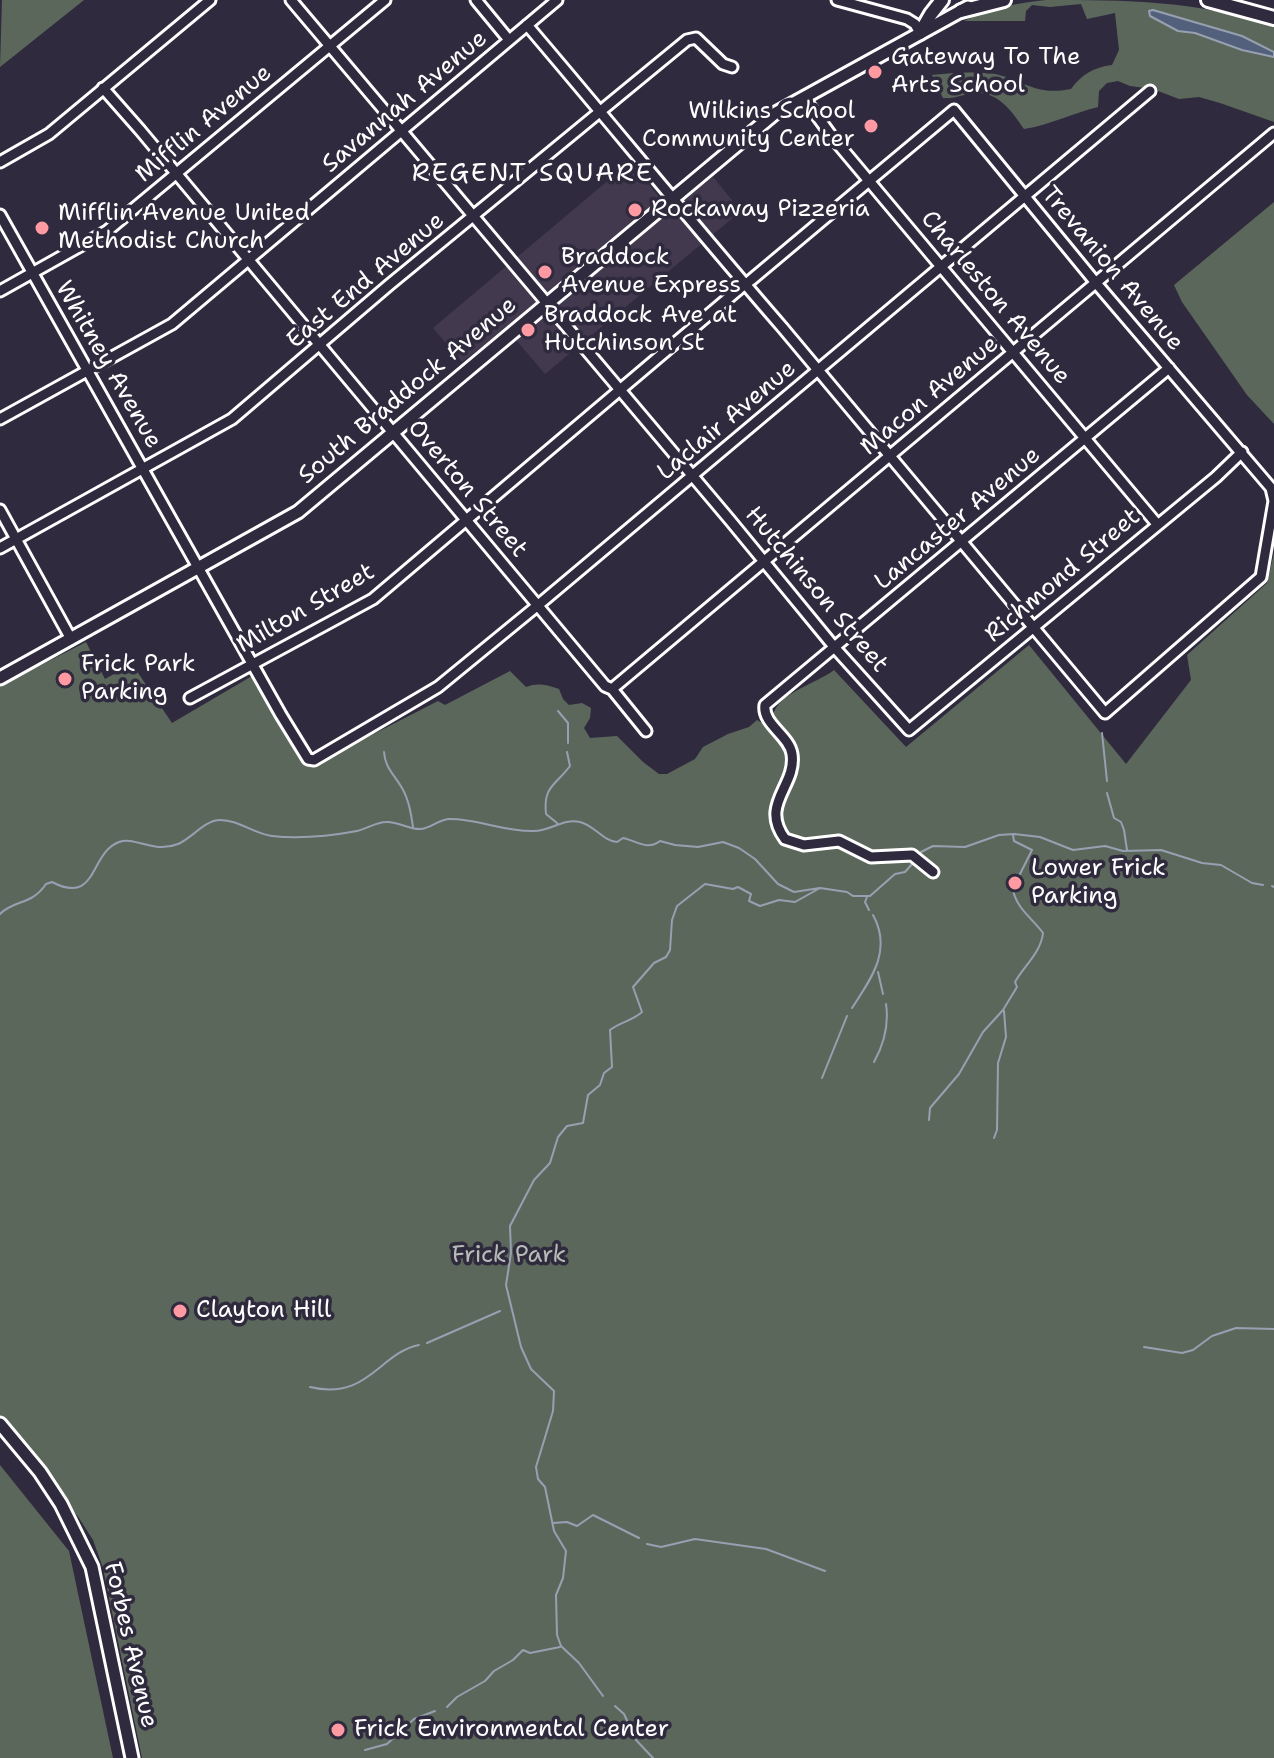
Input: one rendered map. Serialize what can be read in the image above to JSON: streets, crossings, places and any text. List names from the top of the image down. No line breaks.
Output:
{"streets":{"main road":["South Braddock Avenue","Forbes Avenue"],"street":["Savannah Avenue","Mifflin Avenue","Trevanion Avenue","East End Avenue","Charleston Avenue","Whitney Avenue","Macon Avenue","Laclair Avenue","Overton Street","Lancaster Avenue","Richmond Street","Hutchinson Street","Milton Street"]},"crossings":[["Savannah Avenue","Whitney Avenue"],["Savannah Avenue","Overton Street"],["Savannah Avenue","Hutchinson Street"],["Mifflin Avenue","Whitney Avenue"],["Mifflin Avenue","Overton Street"],["Mifflin Avenue","Hutchinson Street"],["Trevanion Avenue","Charleston Avenue"],["Trevanion Avenue","Macon Avenue"],["Trevanion Avenue","Laclair Avenue"],["Trevanion Avenue","Lancaster Avenue"],["Trevanion Avenue","Richmond Street"],["East End Avenue","Whitney Avenue"],["East End Avenue","Overton Street"],["East End Avenue","Hutchinson Street"],["Charleston Avenue","South Braddock Avenue"],["Charleston Avenue","Macon Avenue"],["Charleston Avenue","Laclair Avenue"],["Charleston Avenue","Lancaster Avenue"],["Charleston Avenue","Richmond Street"],["Whitney Avenue","South Braddock Avenue"],["Whitney Avenue","Laclair Avenue"],["Whitney Avenue","Milton Street"],["South Braddock Avenue","Overton Street"],["South Braddock Avenue","Hutchinson Street"],["Macon Avenue","Overton Street"],["Macon Avenue","Hutchinson Street"],["Laclair Avenue","Overton Street"],["Laclair Avenue","Hutchinson Street"],["Overton Street","Milton Street"],["Lancaster Avenue","Hutchinson Street"],["Richmond Street","Hutchinson Street"],["Hutchinson Street","Milton Street"]],"districts":["REGENT SQUARE"],"parks":["Frick Park"],"places":["Gateway To The Arts School","Wilkins School Community Center","Rockaway Pizzeria","Mifflin Avenue United Methodist Church","Braddock Avenue Express","Braddock Ave at Hutchinson St","Frick Park Parking","Lower Frick Parking","Clayton Hill","Frick Environmental Center"]}
